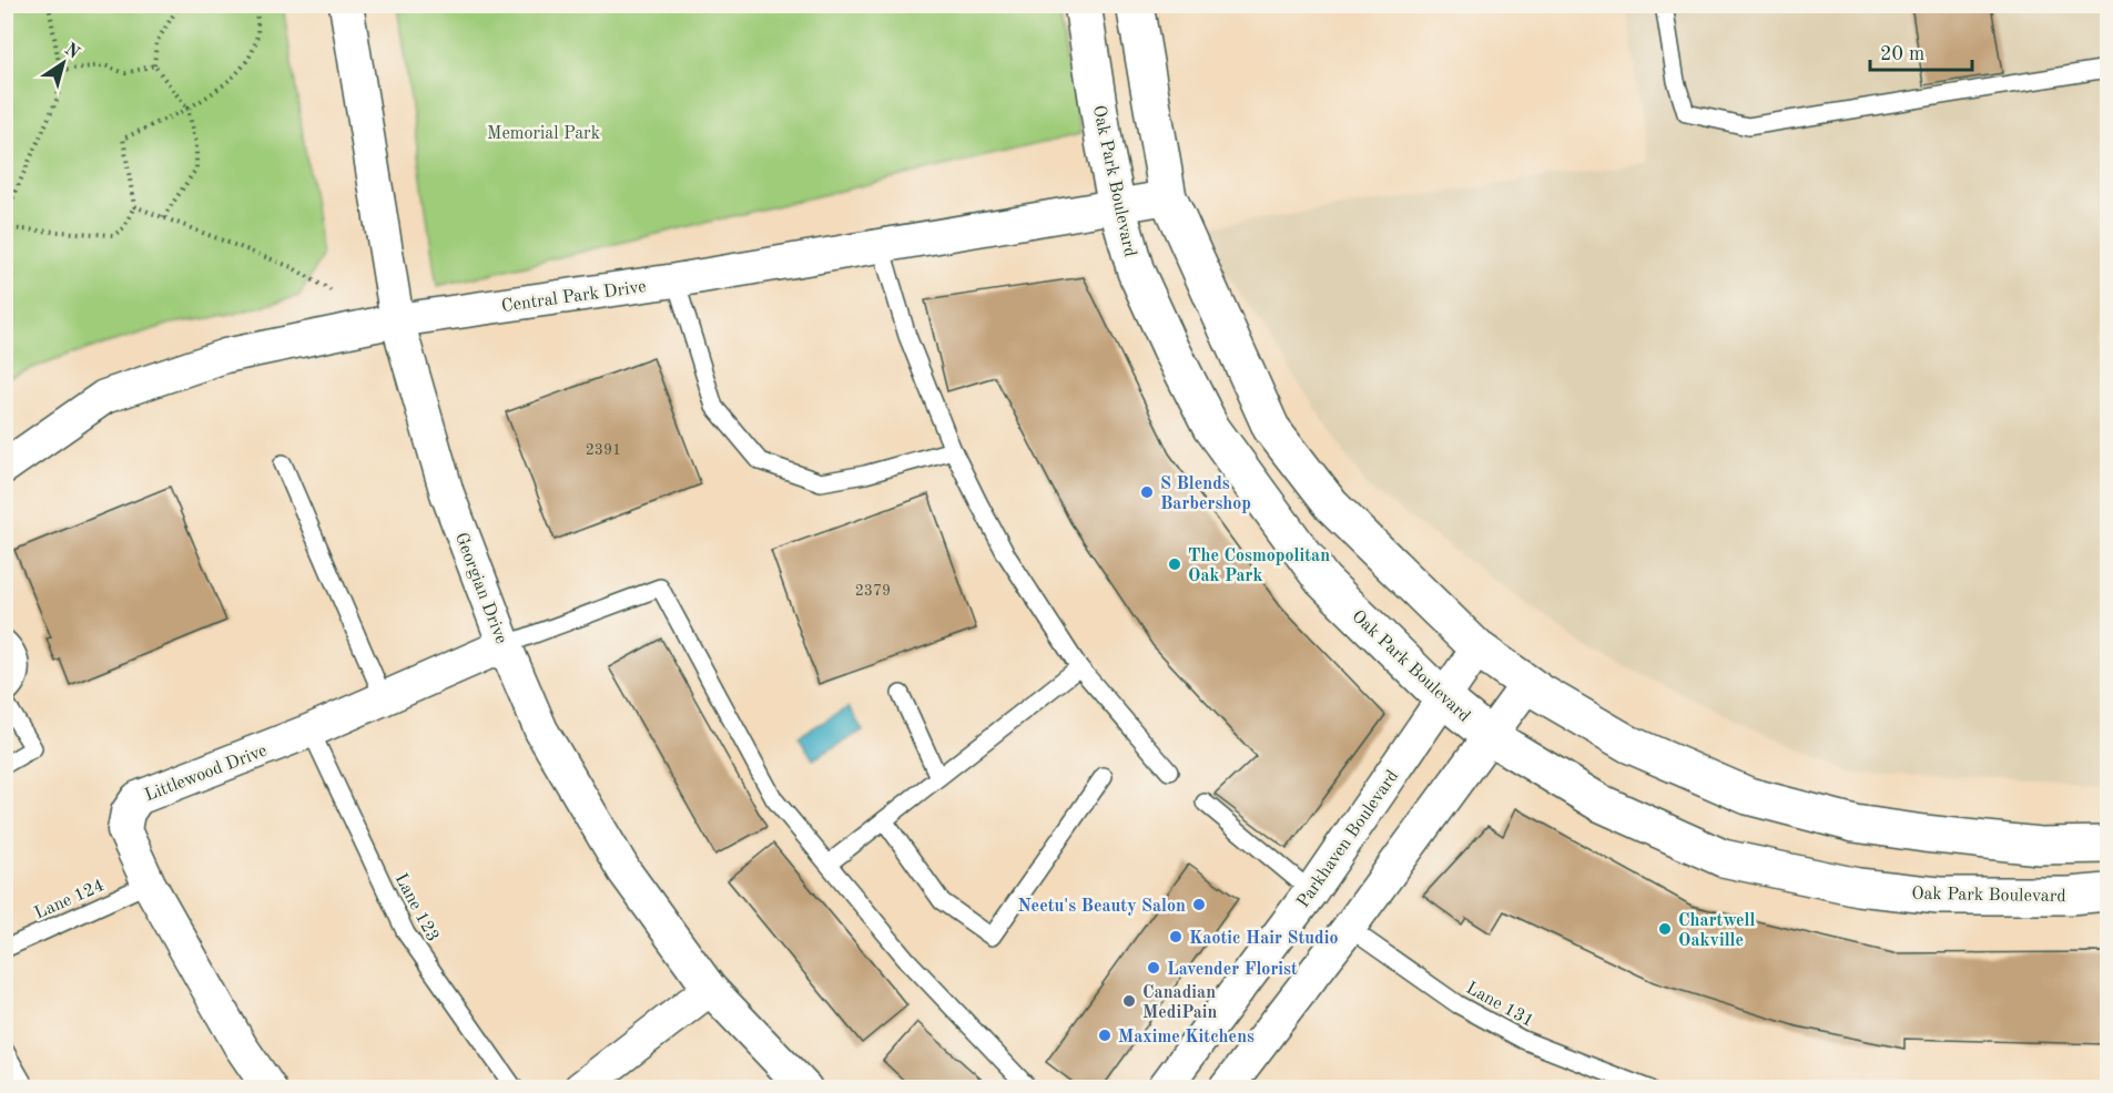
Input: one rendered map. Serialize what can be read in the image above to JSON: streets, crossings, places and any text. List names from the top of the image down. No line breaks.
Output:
{"streets":{"street":["Oak Park Boulevard","Central Park Drive","Georgian Drive","Littlewood Drive","Parkhaven Boulevard"],"lane":["Lane 124","Lane 123","Lane 131"]},"crossings":[["Oak Park Boulevard","Central Park Drive"],["Oak Park Boulevard","Parkhaven Boulevard"],["Central Park Drive","Georgian Drive"],["Georgian Drive","Littlewood Drive"],["Littlewood Drive","Lane 124"],["Littlewood Drive","Lane 123"]],"parks":["Memorial Park"],"places":["S Blends Barbershop","The Cosmopolitan Oak Park","Neetu's Beauty Salon","Chartwell Oakville","Kaotic Hair Studio","Lavender Florist","Canadian MediPain","Maxime Kitchens"],"house_numbers":["2391","2379"],"scale_bar":"20 m","north":"top right"}
